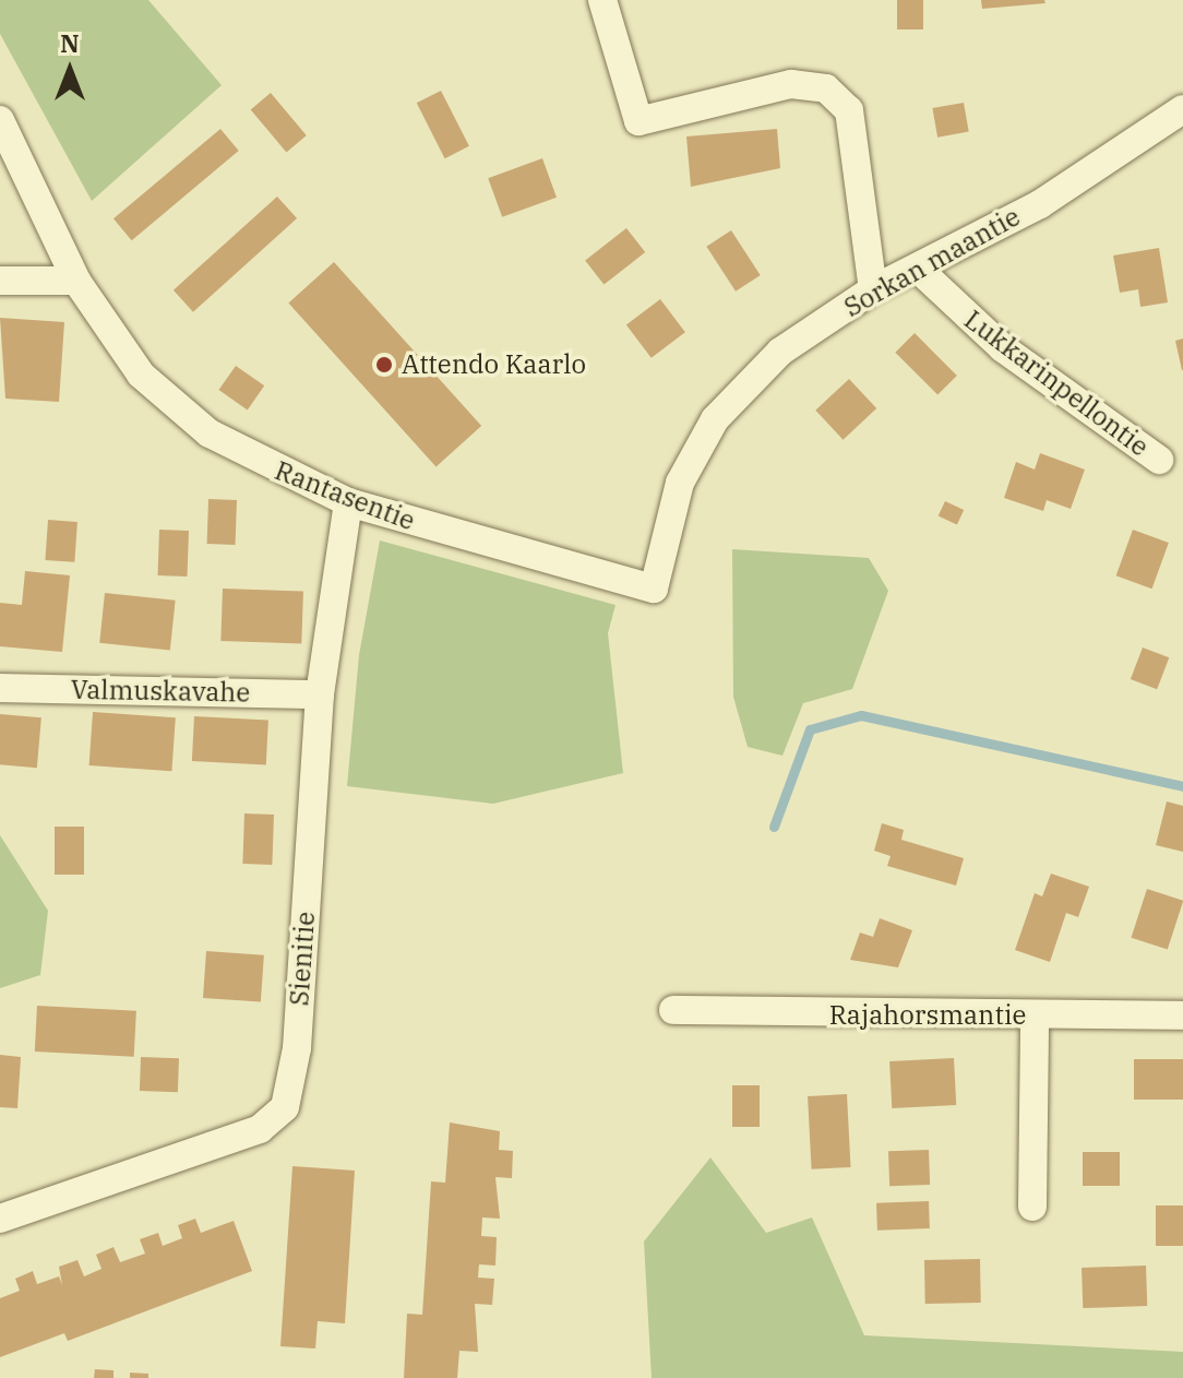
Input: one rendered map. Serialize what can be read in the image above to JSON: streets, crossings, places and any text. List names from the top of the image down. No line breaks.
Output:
{"streets":{"street":["Sorkan maantie","Lukkarinpellontie","Rantasentie","Valmuskavahe","Sienitie","Rajahorsmantie"]},"crossings":[["Sorkan maantie","Lukkarinpellontie"],["Sorkan maantie","Rantasentie"],["Rantasentie","Sienitie"],["Valmuskavahe","Sienitie"]],"places":["Attendo Kaarlo"],"north":"top"}
